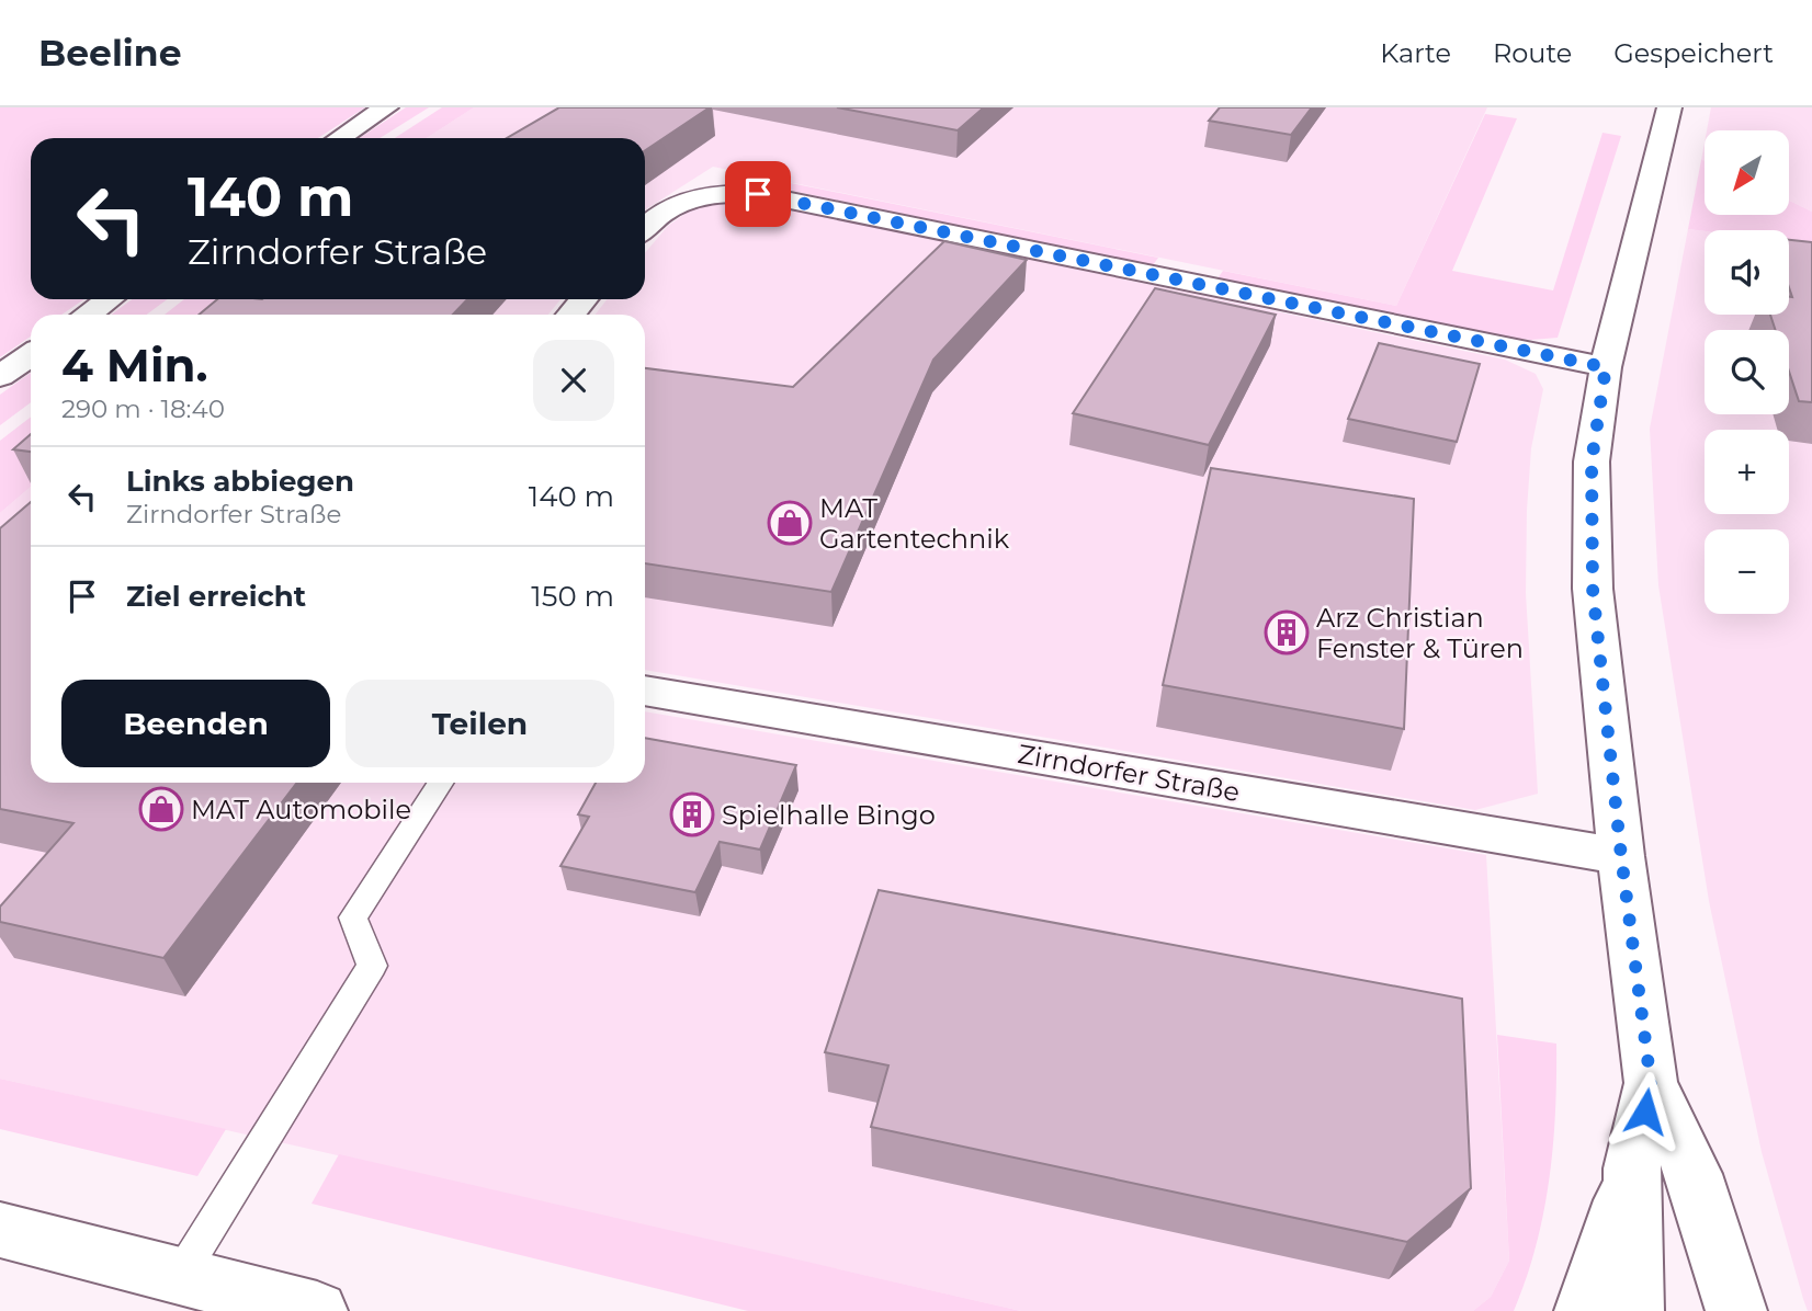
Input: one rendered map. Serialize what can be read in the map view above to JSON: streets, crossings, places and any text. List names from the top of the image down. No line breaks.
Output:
{"streets":{"street":["Zirndorfer Straße"]},"places":{"shop":["MAT Gartentechnik","MAT Automobile"],"building":["Arz Christian Fenster & Türen","Spielhalle Bingo"]},"north":"bottom left","page":{"header":"Beeline","nav":["Karte","Route","Gespeichert"],"map_buttons":["+","−"],"turn":["140 m","Zirndorfer Straße"],"heading":["4 Min.","290 m · 18:40"],"list":[{"name":"Links abbiegen","note":"Zirndorfer Straße","value":"140 m"},{"name":"Ziel erreicht","value":"150 m"}],"buttons":["Beenden","Teilen"]}}
